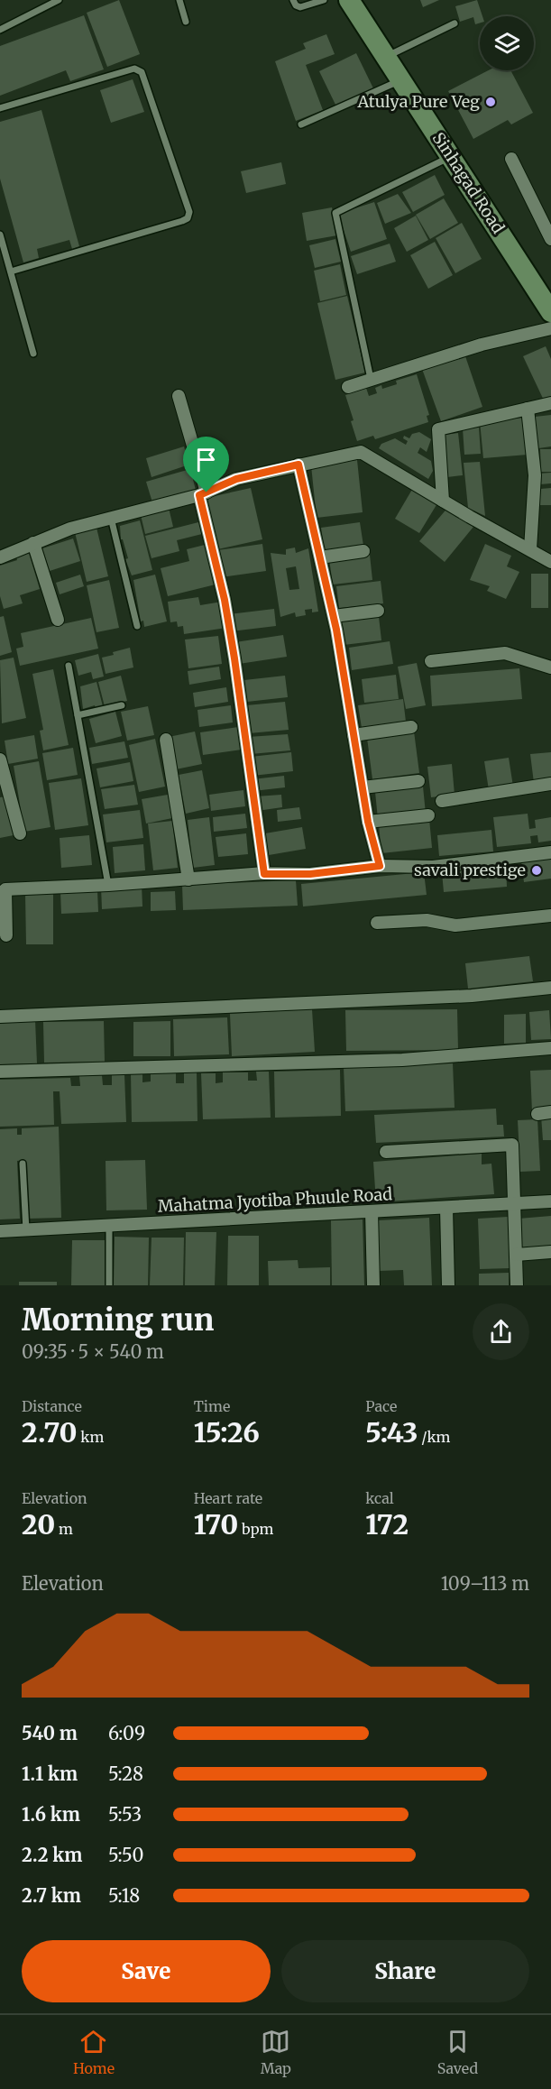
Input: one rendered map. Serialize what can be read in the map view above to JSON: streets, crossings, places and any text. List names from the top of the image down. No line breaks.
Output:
{"streets":{"main road":["Sinhagad Road"],"street":["Mahatma Jyotiba Phuule Road"]},"places":["Atulya Pure Veg","savali prestige"],"page":{"heading":["Morning run","09:35 · 5 × 540 m"],"stats":[["Distance","2.70 km"],["Time","15:26"],["Pace","5:43 /km"],["Elevation","20 m"],["Heart rate","170 bpm"],["kcal","172"]],"chart":["Elevation","109–113 m"],"list":[{"name":"540 m","note":"6:09"},{"name":"1.1 km","note":"5:28"},{"name":"1.6 km","note":"5:53"},{"name":"2.2 km","note":"5:50"},{"name":"2.7 km","note":"5:18"}],"buttons":["Save","Share"],"tabs":["Home","Map","Saved"]}}
